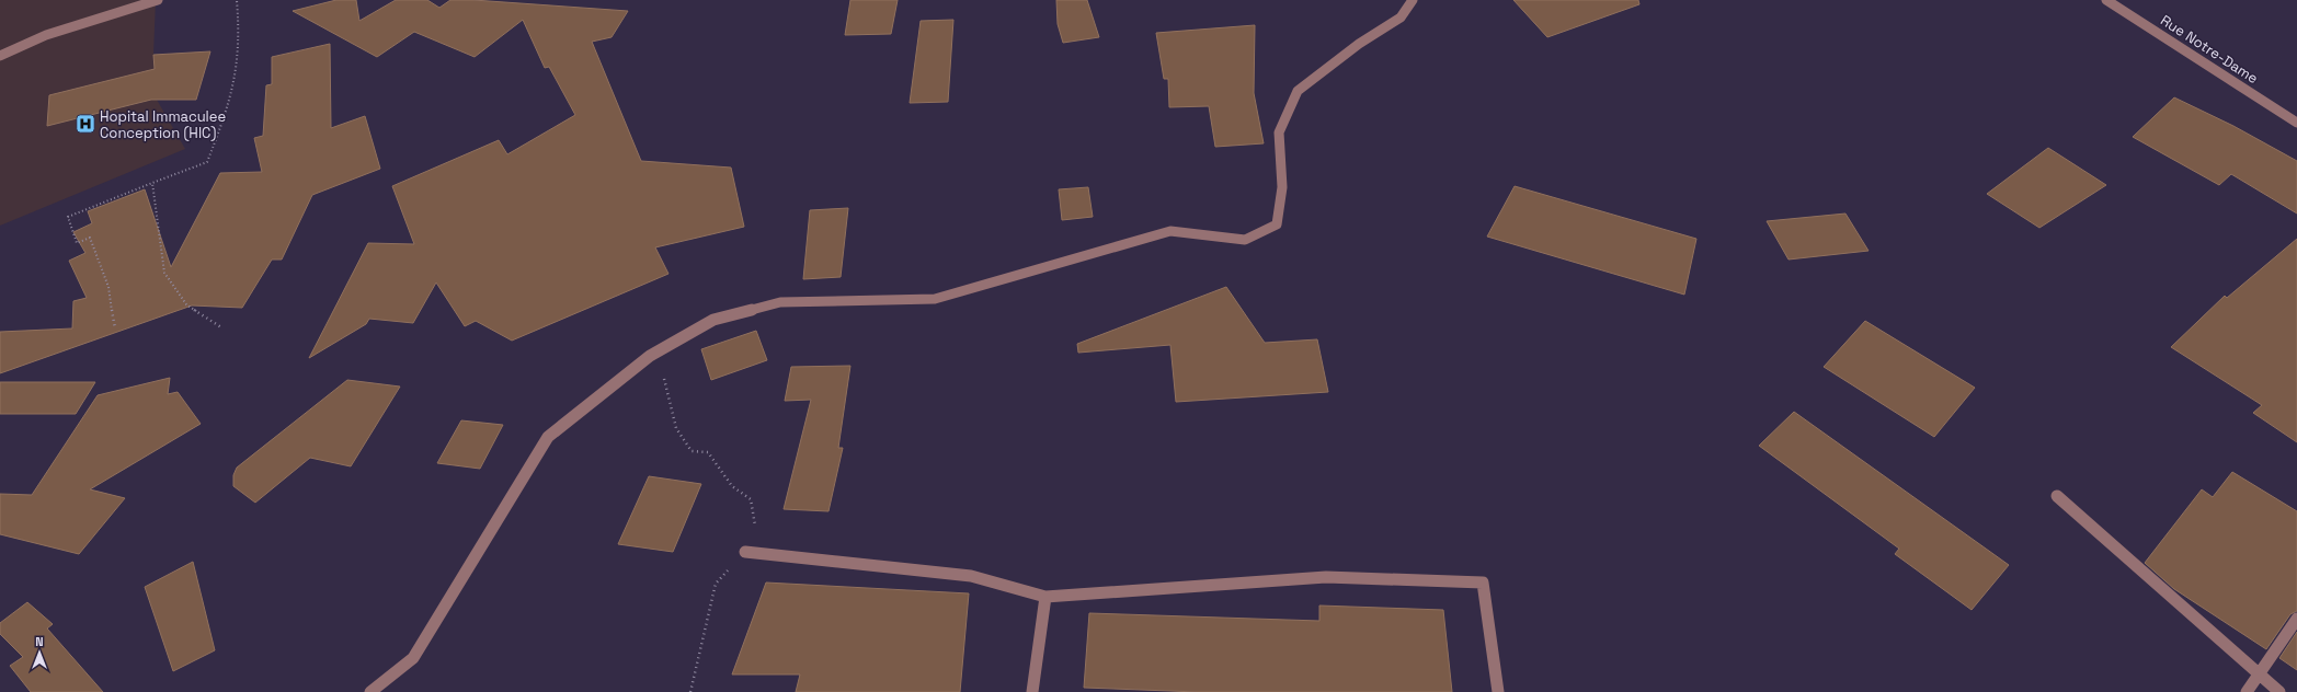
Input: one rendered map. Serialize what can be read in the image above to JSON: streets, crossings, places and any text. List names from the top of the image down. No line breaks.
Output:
{"streets":{"street":["Rue Notre-Dame"]},"places":{"hospital":["Hopital Immaculee Conception (HIC)"]},"north":"top"}
